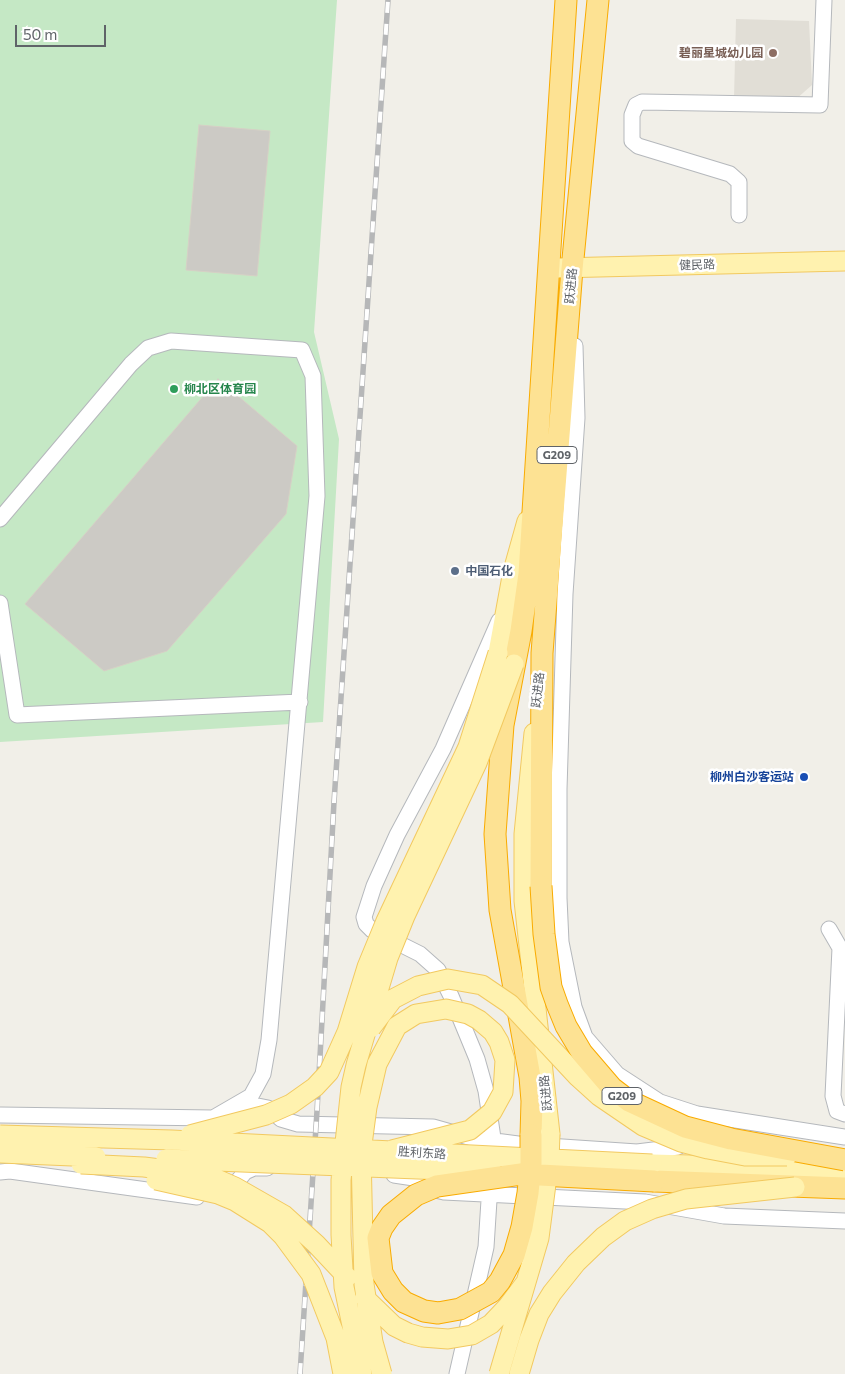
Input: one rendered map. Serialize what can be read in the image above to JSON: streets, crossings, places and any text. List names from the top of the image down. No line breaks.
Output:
{"streets":{"highway":["跃进路","G209","胜利东路"],"main road":["健民路"]},"crossings":[["健民路","跃进路"],["跃进路","G209"],["G209","胜利东路"]],"places":["碧丽星城幼儿园","柳北区体育园","中国石化","柳州白沙客运站"],"scale_bar":"50 m"}
